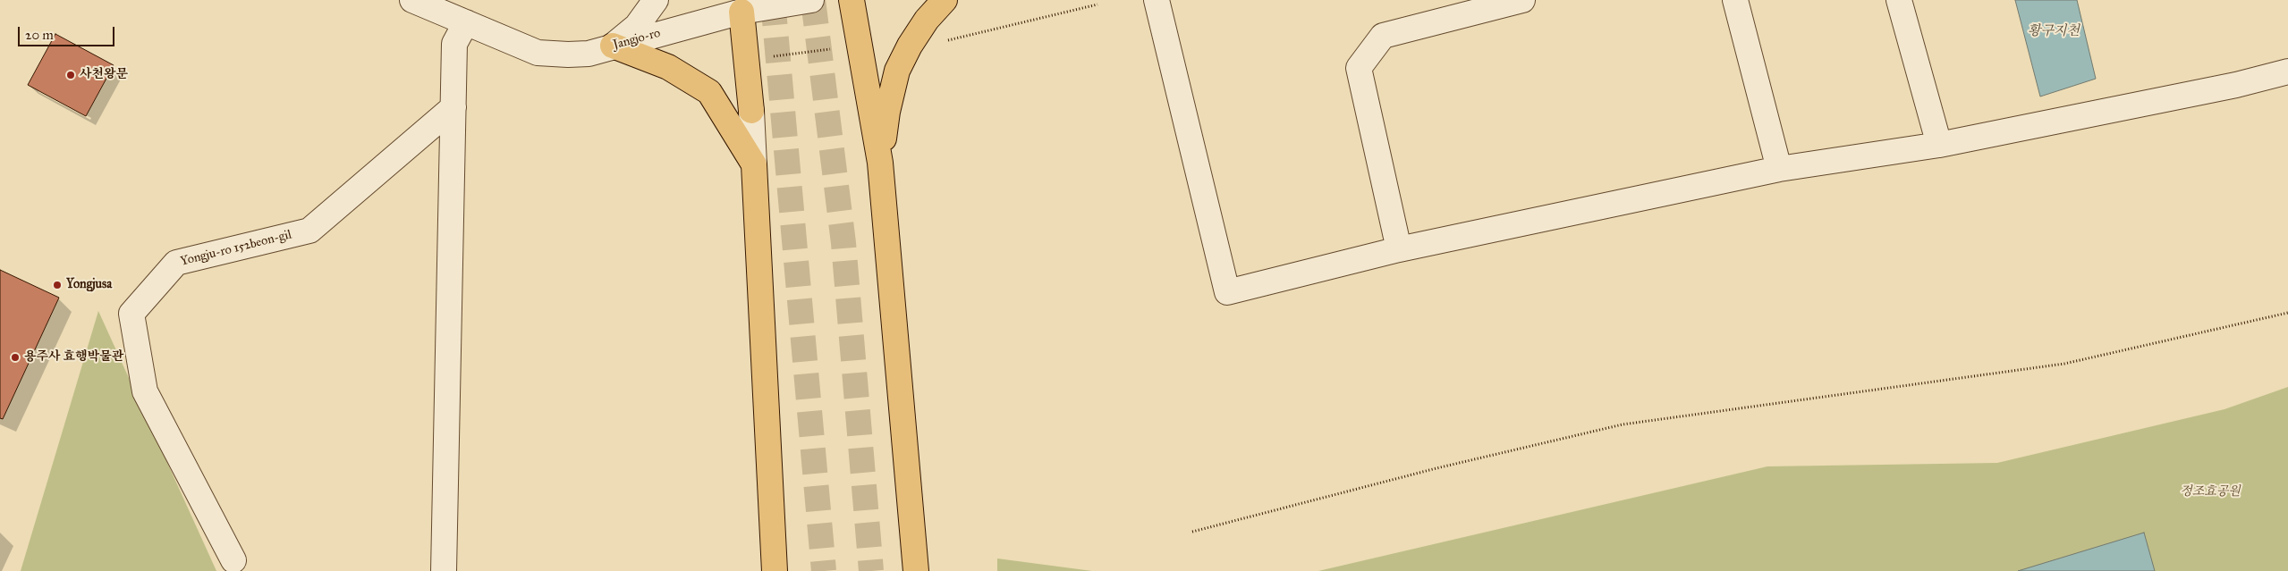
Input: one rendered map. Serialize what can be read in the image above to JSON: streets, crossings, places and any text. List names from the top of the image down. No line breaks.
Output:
{"streets":{"street":["Jangjo-ro","Yongju-ro 152beon-gil"]},"water":["황구지천"],"parks":["정조효공원"],"places":["사천왕문","Yongjusa","용주사 효행박물관"],"scale_bar":"20 m"}
